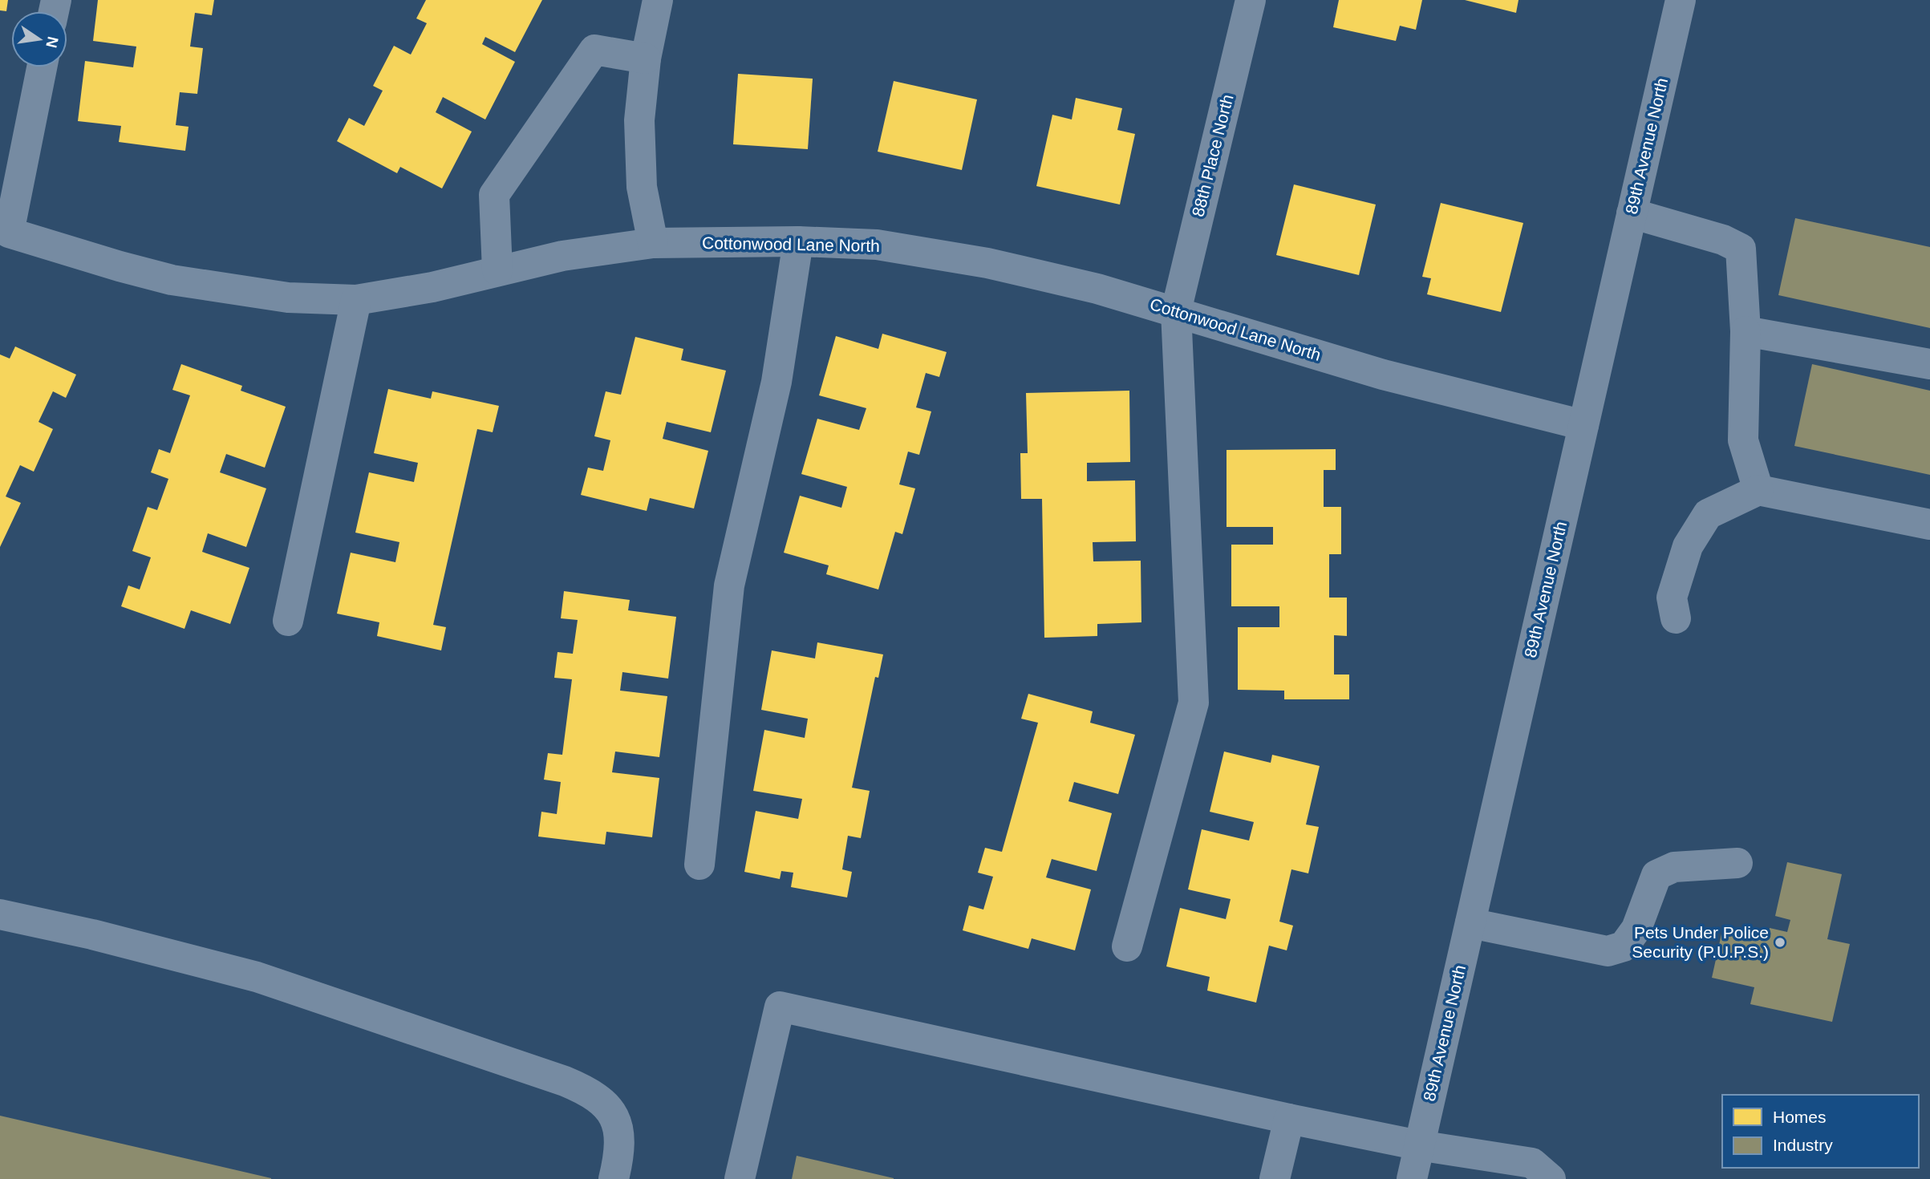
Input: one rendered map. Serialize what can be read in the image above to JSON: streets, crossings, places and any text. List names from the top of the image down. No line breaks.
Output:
{"streets":{"street":["89th Avenue North","88th Place North","Cottonwood Lane North"]},"crossings":[["89th Avenue North","Cottonwood Lane North"],["88th Place North","Cottonwood Lane North"]],"places":["Pets Under Police Security (P.U.P.S.)"],"legend":["Homes","Industry"],"north":"right"}
